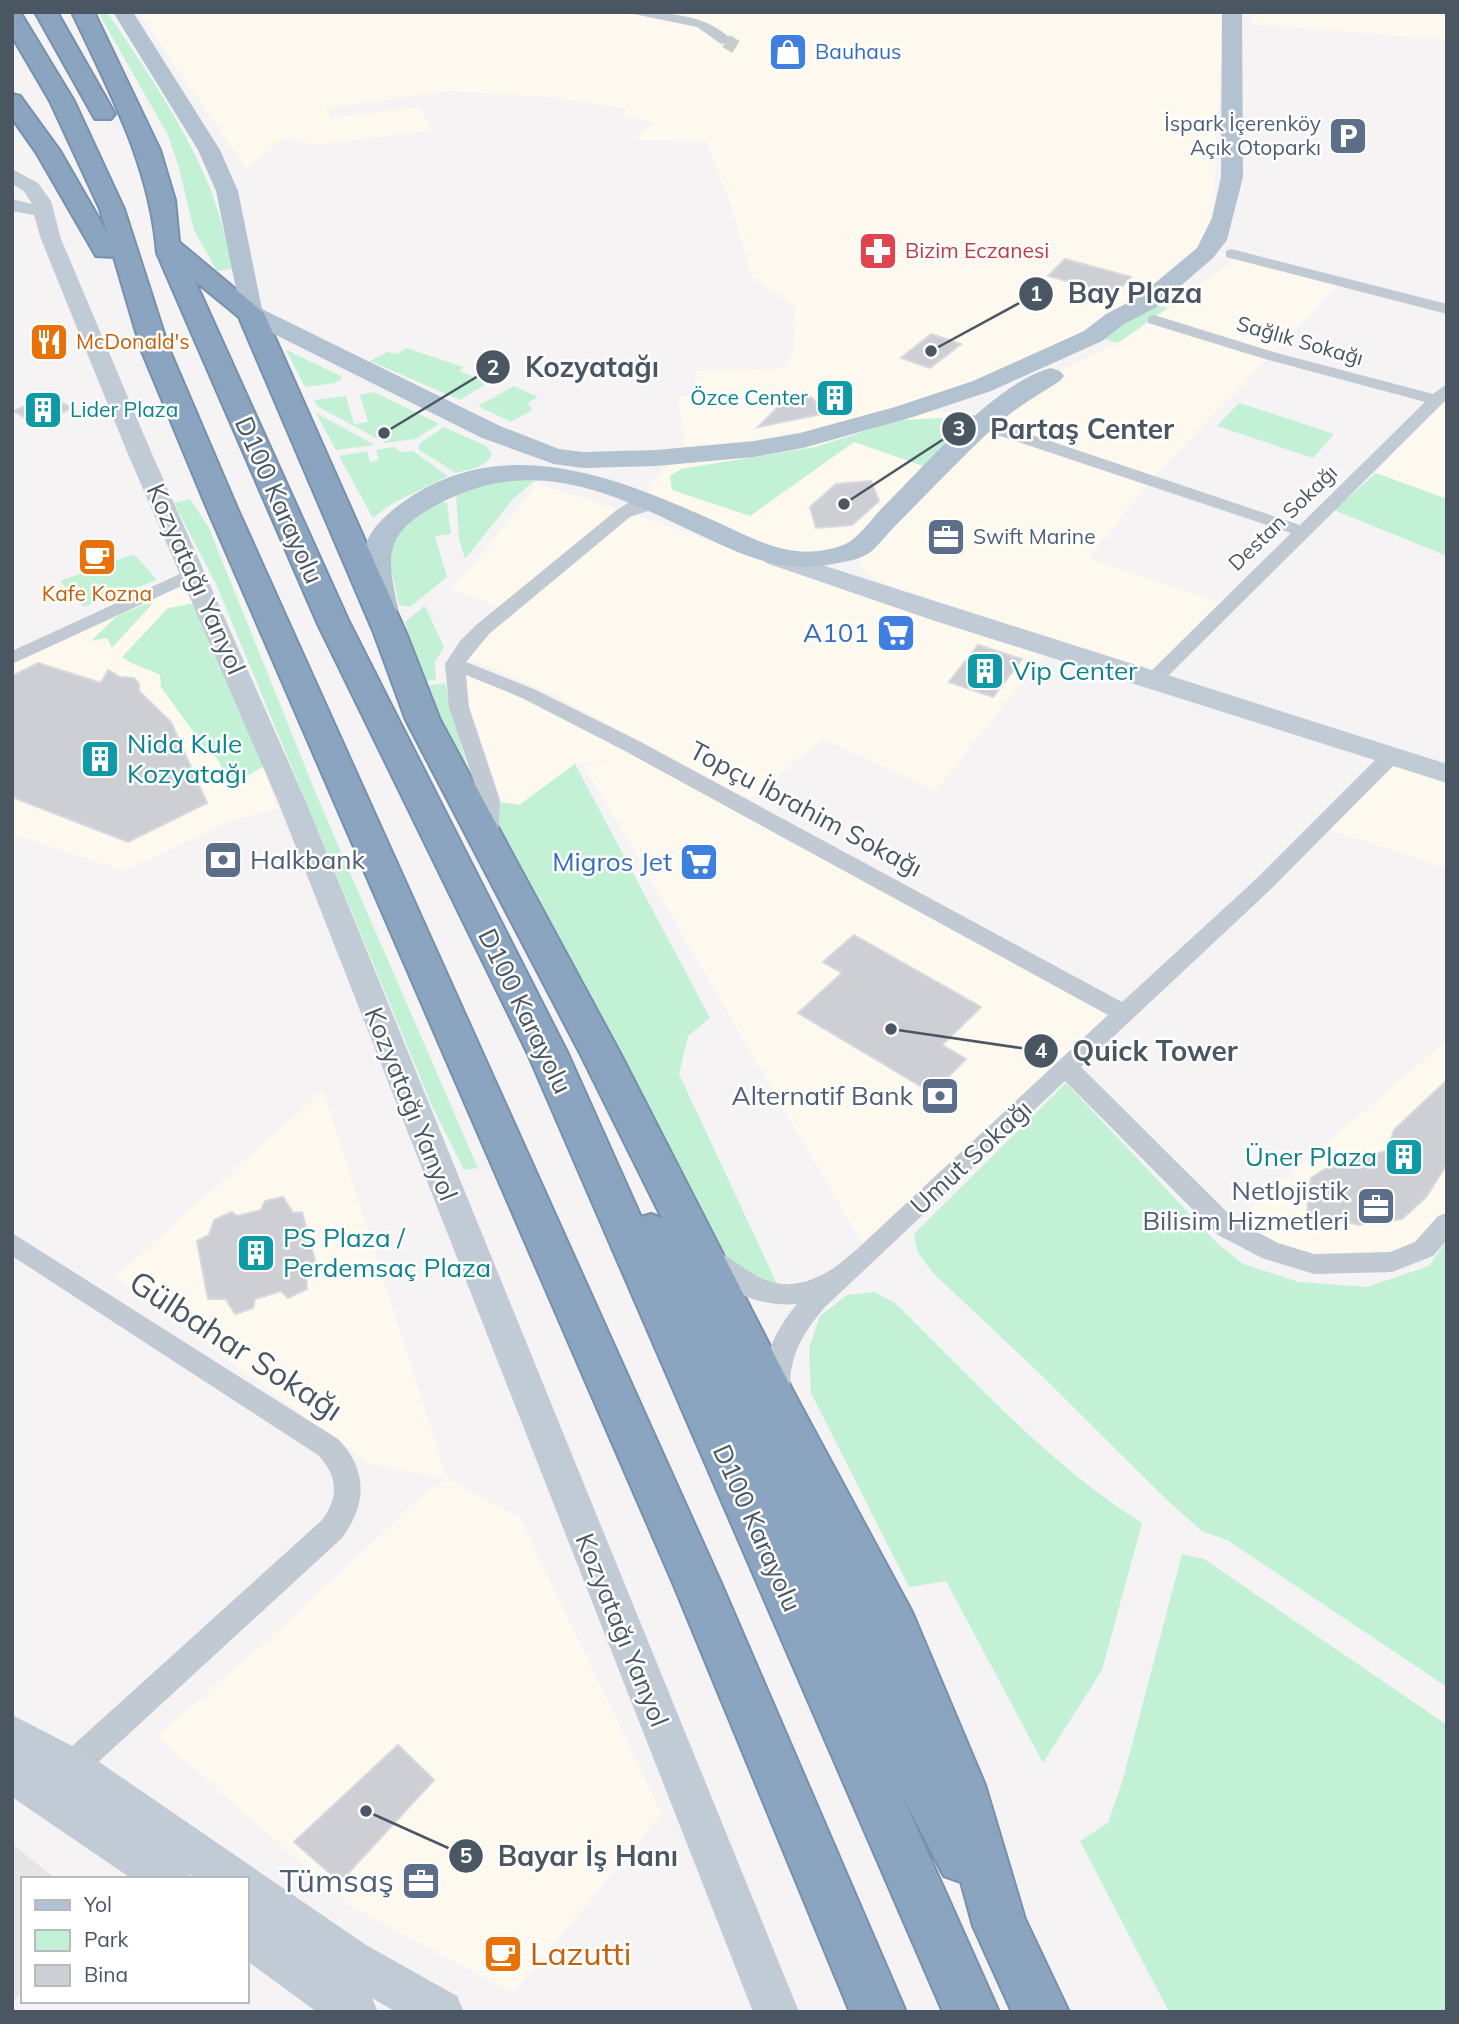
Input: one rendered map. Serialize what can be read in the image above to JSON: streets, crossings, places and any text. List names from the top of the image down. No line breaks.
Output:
{"streets":{"highway":["D100 Karayolu"],"main road":["Kozyatağı Yanyol"],"street":["Sağlık Sokağı","Destan Sokağı","Topçu İbrahim Sokağı","Umut Sokağı","Gülbahar Sokağı"]},"crossings":[["Sağlık Sokağı","Destan Sokağı"],["Topçu İbrahim Sokağı","Umut Sokağı"]],"places":{"shop":["Bauhaus"],"parking":["İspark İçerenköy Açık Otoparkı"],"pharmacy":["Bizim Eczanesi"],"restaurant":["McDonald's"],"other":["Bay Plaza","Kozyatağı","Partaş Center","Quick Tower","Bayar İş Hanı"],"building":["Özce Center","Lider Plaza","Vip Center","Nida Kule Kozyatağı","Üner Plaza","PS Plaza / Perdemsaç Plaza"],"office":["Swift Marine","Netlojistik Bilisim Hizmetleri","Tümsaş"],"cafe":["Kafe Kozna","Lazutti"],"supermarket":["A101","Migros Jet"],"bank":["Halkbank","Alternatif Bank"]},"legend":["Yol","Park","Bina"]}
